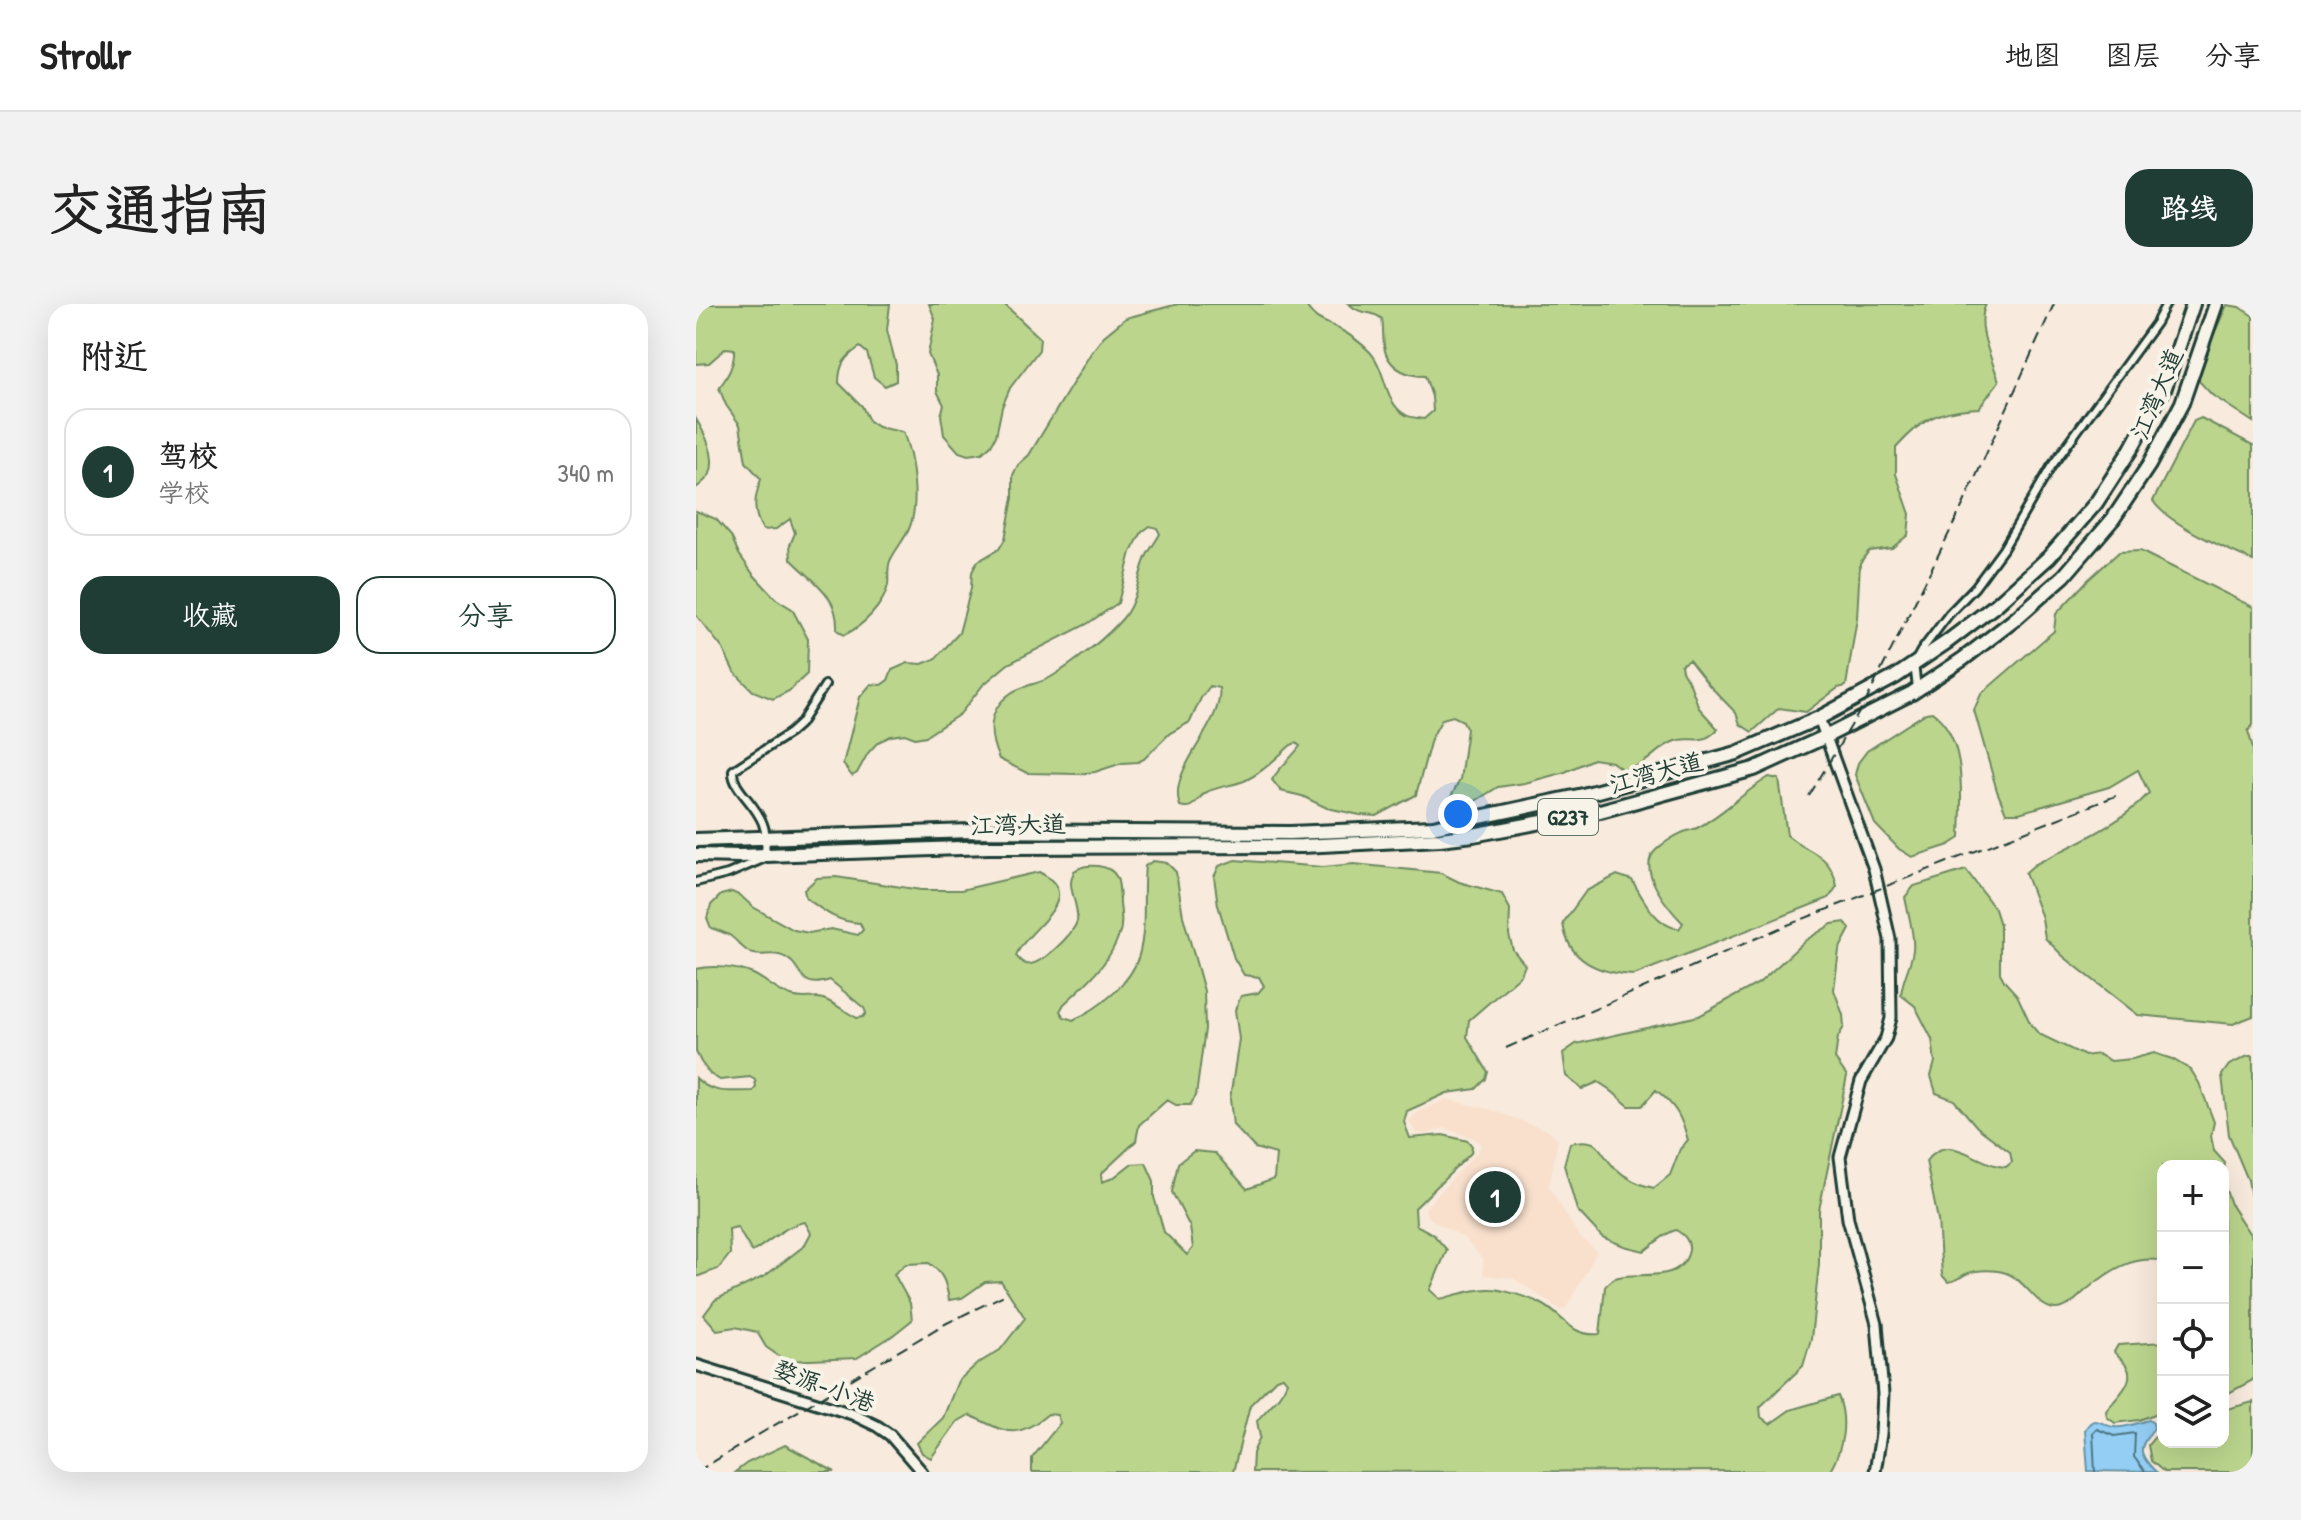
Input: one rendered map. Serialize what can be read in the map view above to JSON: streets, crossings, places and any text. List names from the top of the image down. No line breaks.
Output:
{"streets":{"highway":["江湾大道","G237"],"main road":["婺源-小港"]},"page":{"header":"Strollr","nav":["地图","图层","分享"],"buttons":["路线",["收藏","分享"]],"title":"交通指南","heading":"附近","list":[{"mark":"1","name":"驾校","note":"学校","value":"340 m"}],"map_buttons":["+","−"],"pins":"1"}}
